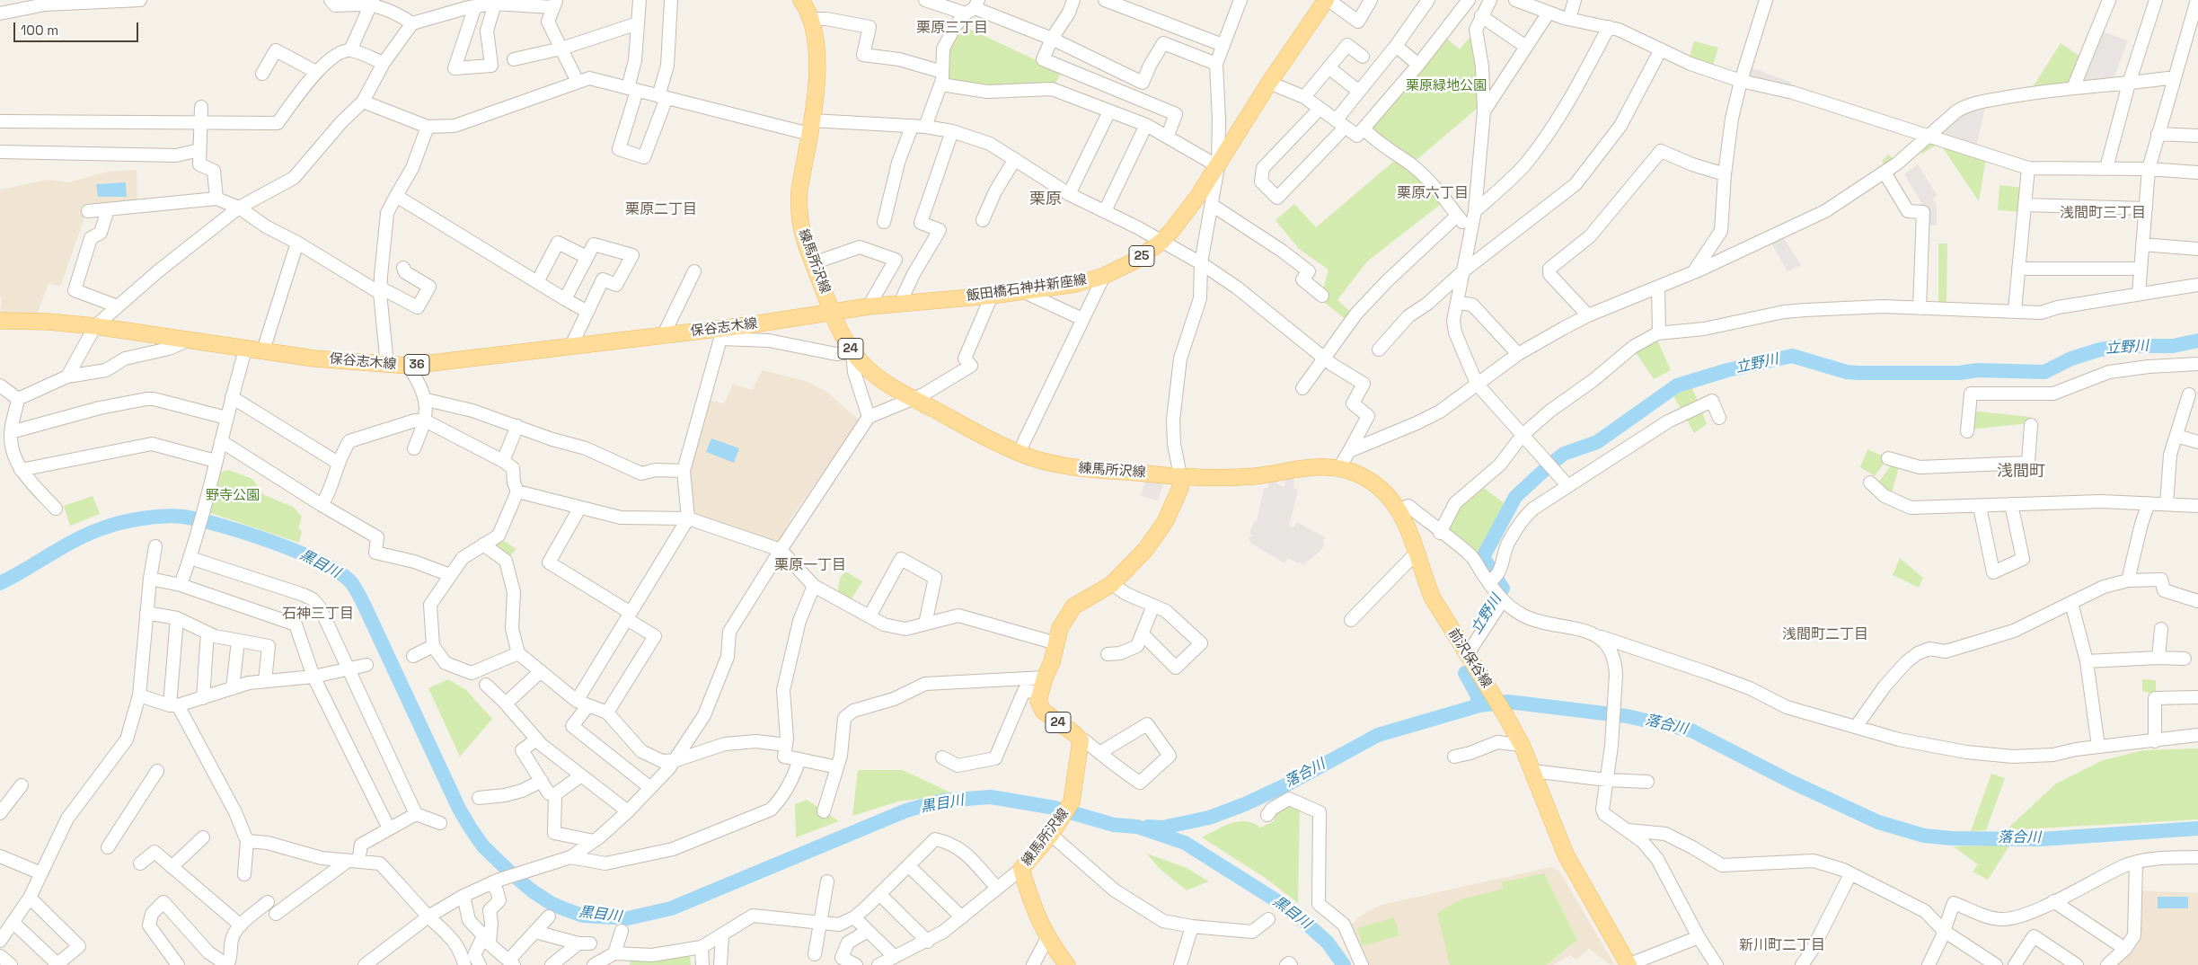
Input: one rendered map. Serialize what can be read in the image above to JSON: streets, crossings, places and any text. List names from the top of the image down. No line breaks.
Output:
{"streets":{"main road":["25","練馬所沢線","飯田橋石神井新座線","保谷志木線","24","36","前沢保谷線"]},"crossings":[["練馬所沢線","飯田橋石神井新座線"],["練馬所沢線","保谷志木線"],["練馬所沢線","24"],["練馬所沢線","前沢保谷線"],["飯田橋石神井新座線","保谷志木線"]],"districts":["栗原三丁目","栗原六丁目","栗原","栗原二丁目","浅間町三丁目","浅間町","栗原一丁目","石神三丁目","浅間町二丁目","新川町二丁目"],"water":["立野川","黒目川","落合川"],"parks":["栗原緑地公園","野寺公園"],"scale_bar":"100 m"}
